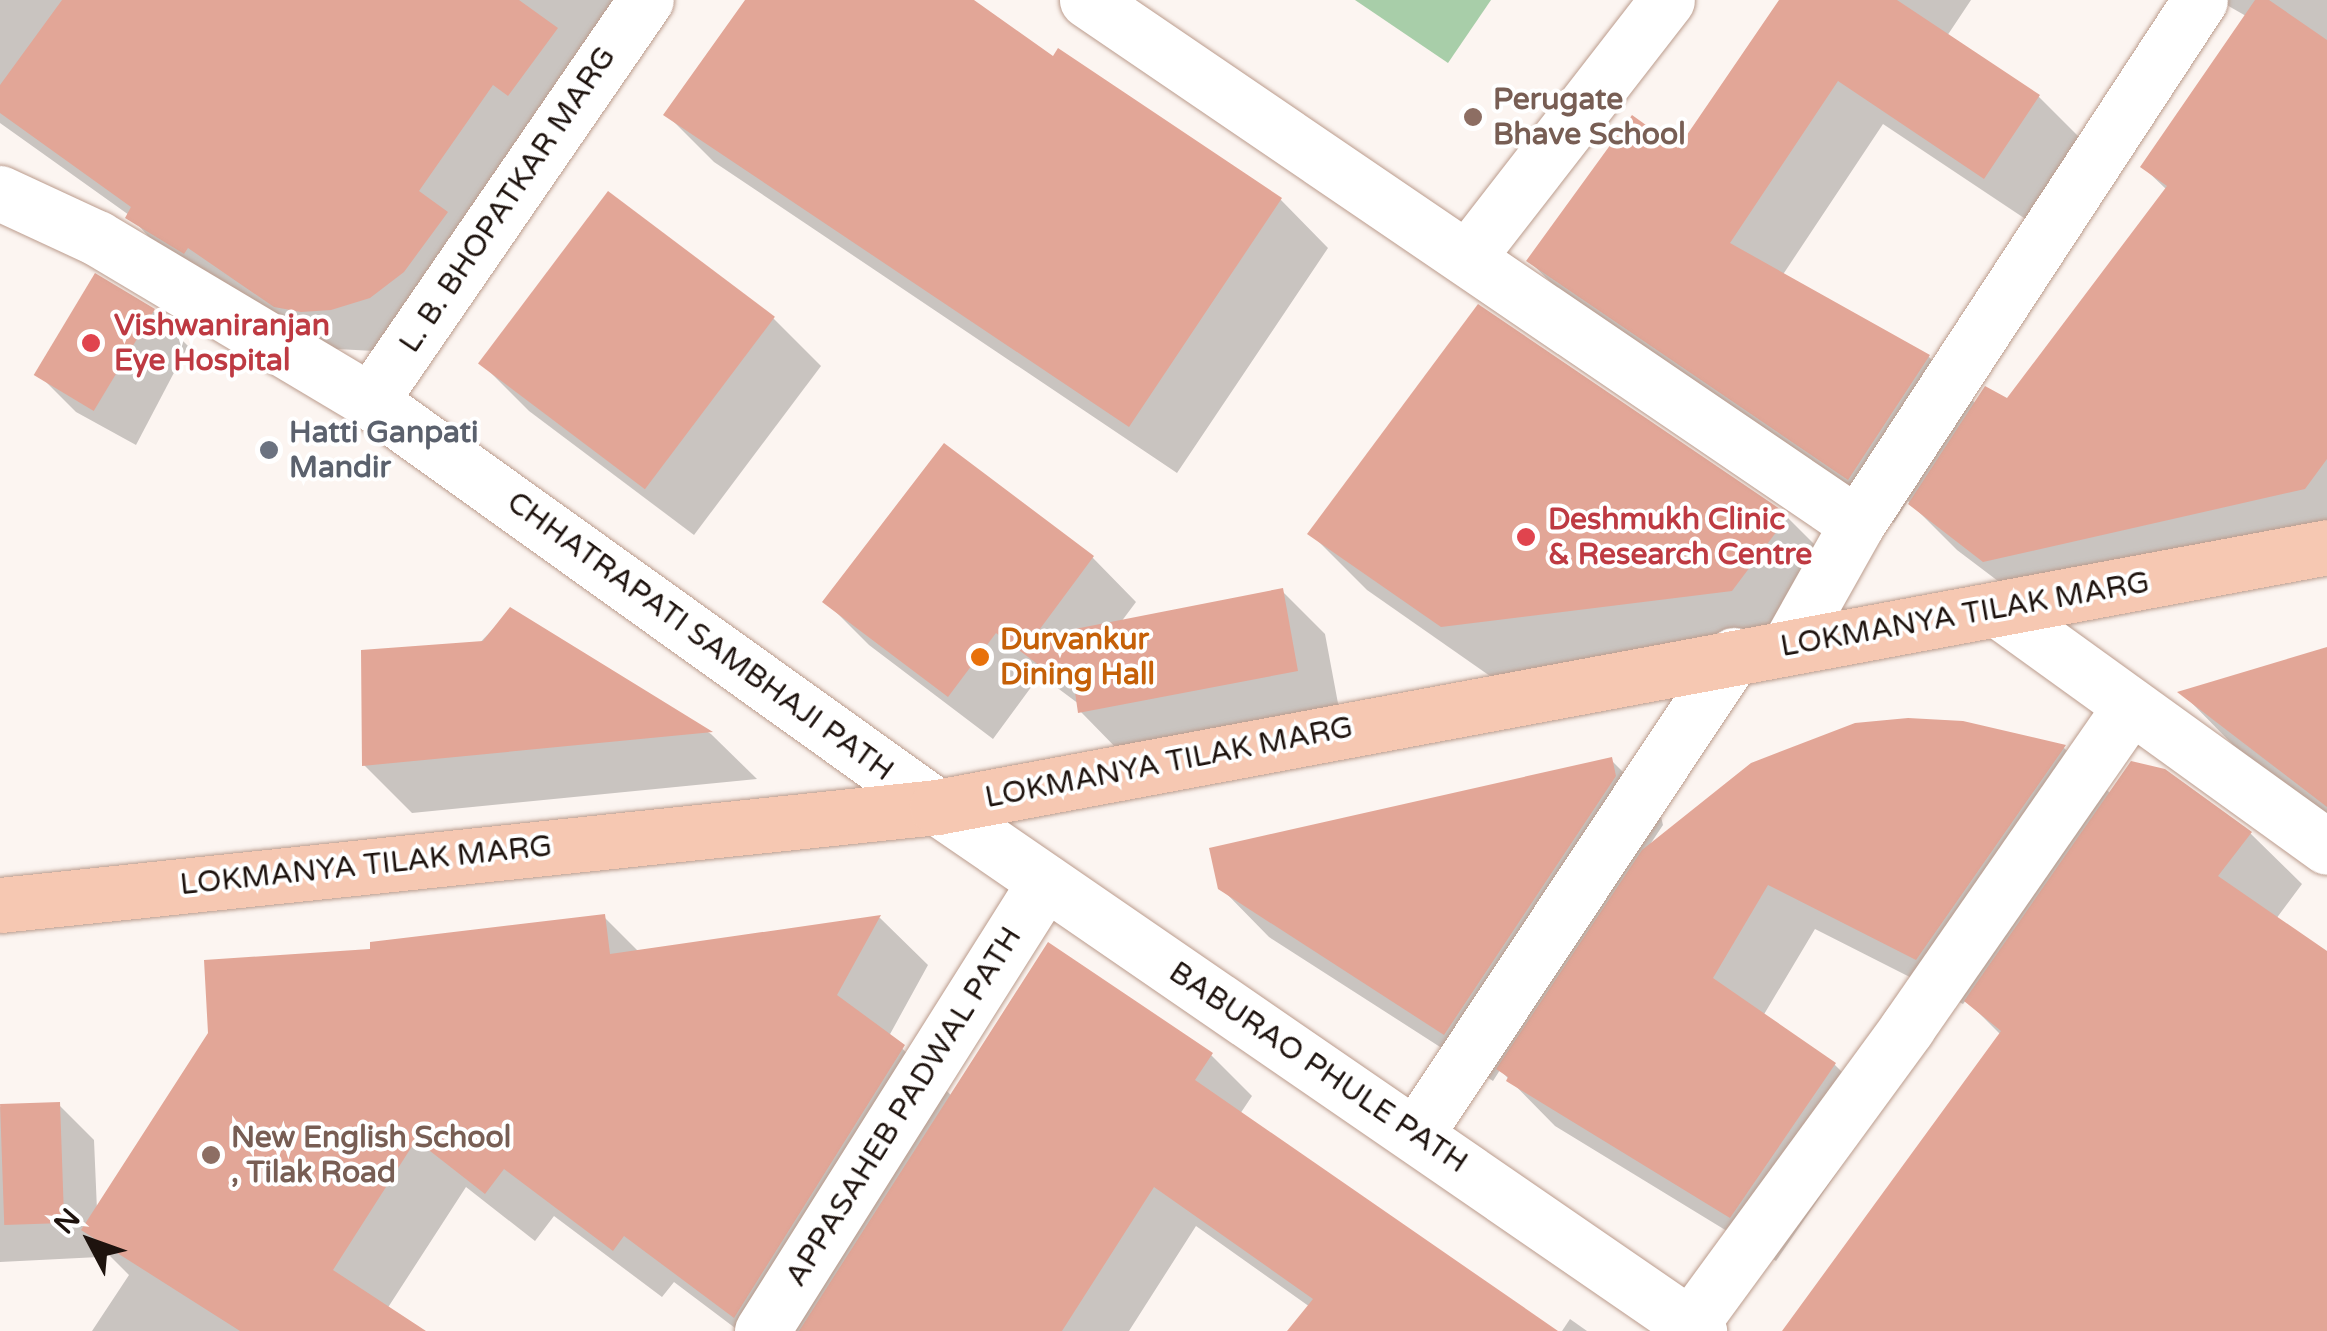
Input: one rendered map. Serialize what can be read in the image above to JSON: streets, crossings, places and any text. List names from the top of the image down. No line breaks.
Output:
{"streets":{"main road":["LOKMANYA TILAK MARG"],"street":["L. B. BHOPATKAR MARG","CHHATRAPATI SAMBHAJI PATH","BABURAO PHULE PATH","APPASAHEB PADWAL PATH"]},"crossings":[["L. B. BHOPATKAR MARG","CHHATRAPATI SAMBHAJI PATH"],["LOKMANYA TILAK MARG","CHHATRAPATI SAMBHAJI PATH"],["LOKMANYA TILAK MARG","BABURAO PHULE PATH"],["CHHATRAPATI SAMBHAJI PATH","BABURAO PHULE PATH"],["BABURAO PHULE PATH","APPASAHEB PADWAL PATH"]],"places":["Perugate Bhave School","Vishwaniranjan Eye Hospital","Hatti Ganpati Mandir","Deshmukh Clinic & Research Centre","Durvankur Dining Hall","New English School , Tilak Road"],"north":"top left"}
